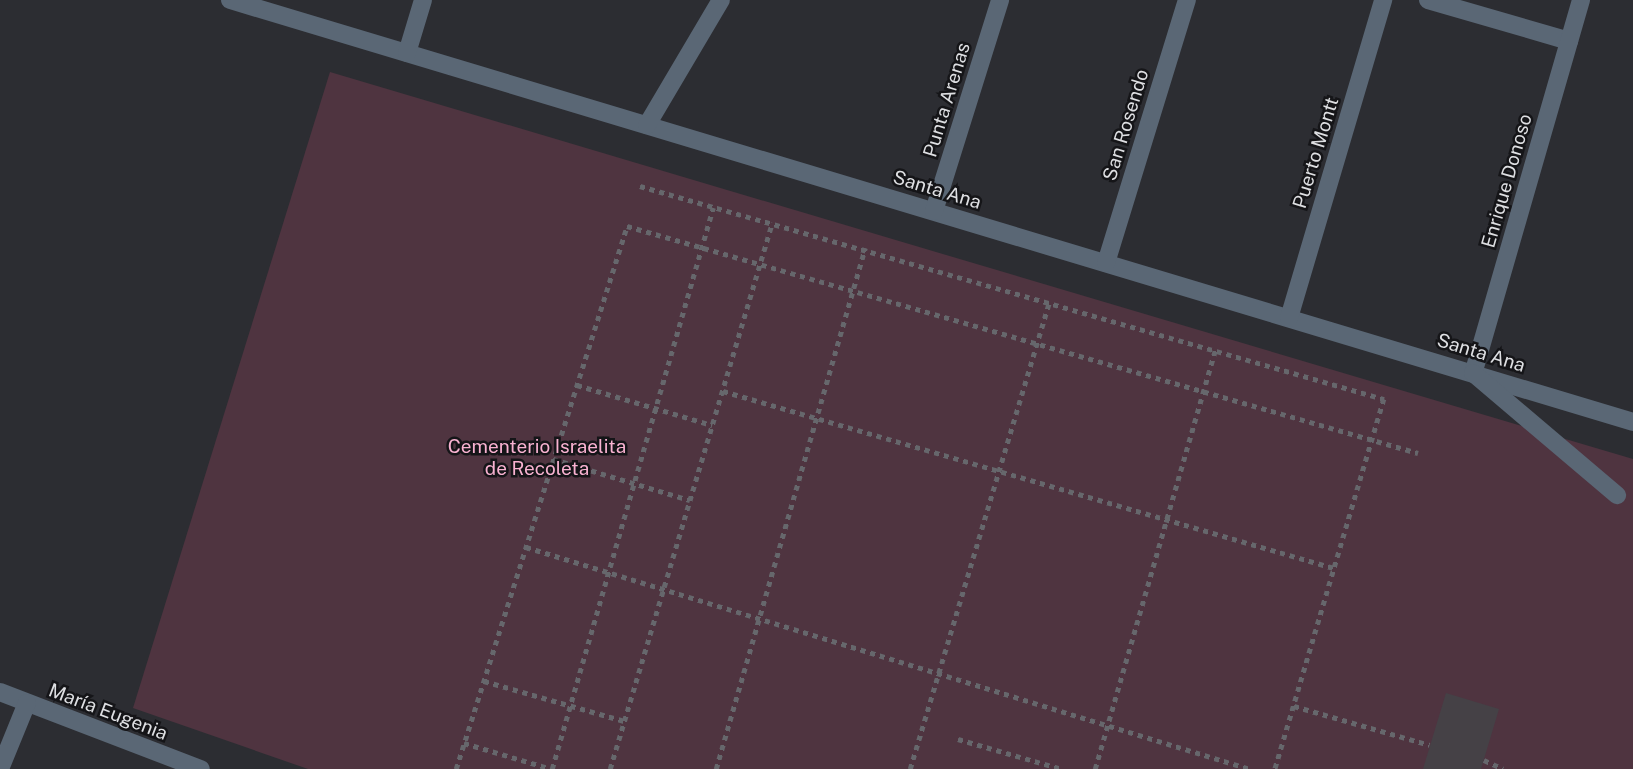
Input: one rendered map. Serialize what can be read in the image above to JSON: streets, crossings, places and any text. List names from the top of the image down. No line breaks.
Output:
{"streets":{"street":["Punta Arenas","San Rosendo","Puerto Montt","Enrique Donoso","Santa Ana","María Eugenia"]},"crossings":[["Punta Arenas","Santa Ana"],["San Rosendo","Santa Ana"],["Puerto Montt","Santa Ana"],["Enrique Donoso","Santa Ana"]],"parks":["Cementerio Israelita de Recoleta"]}
